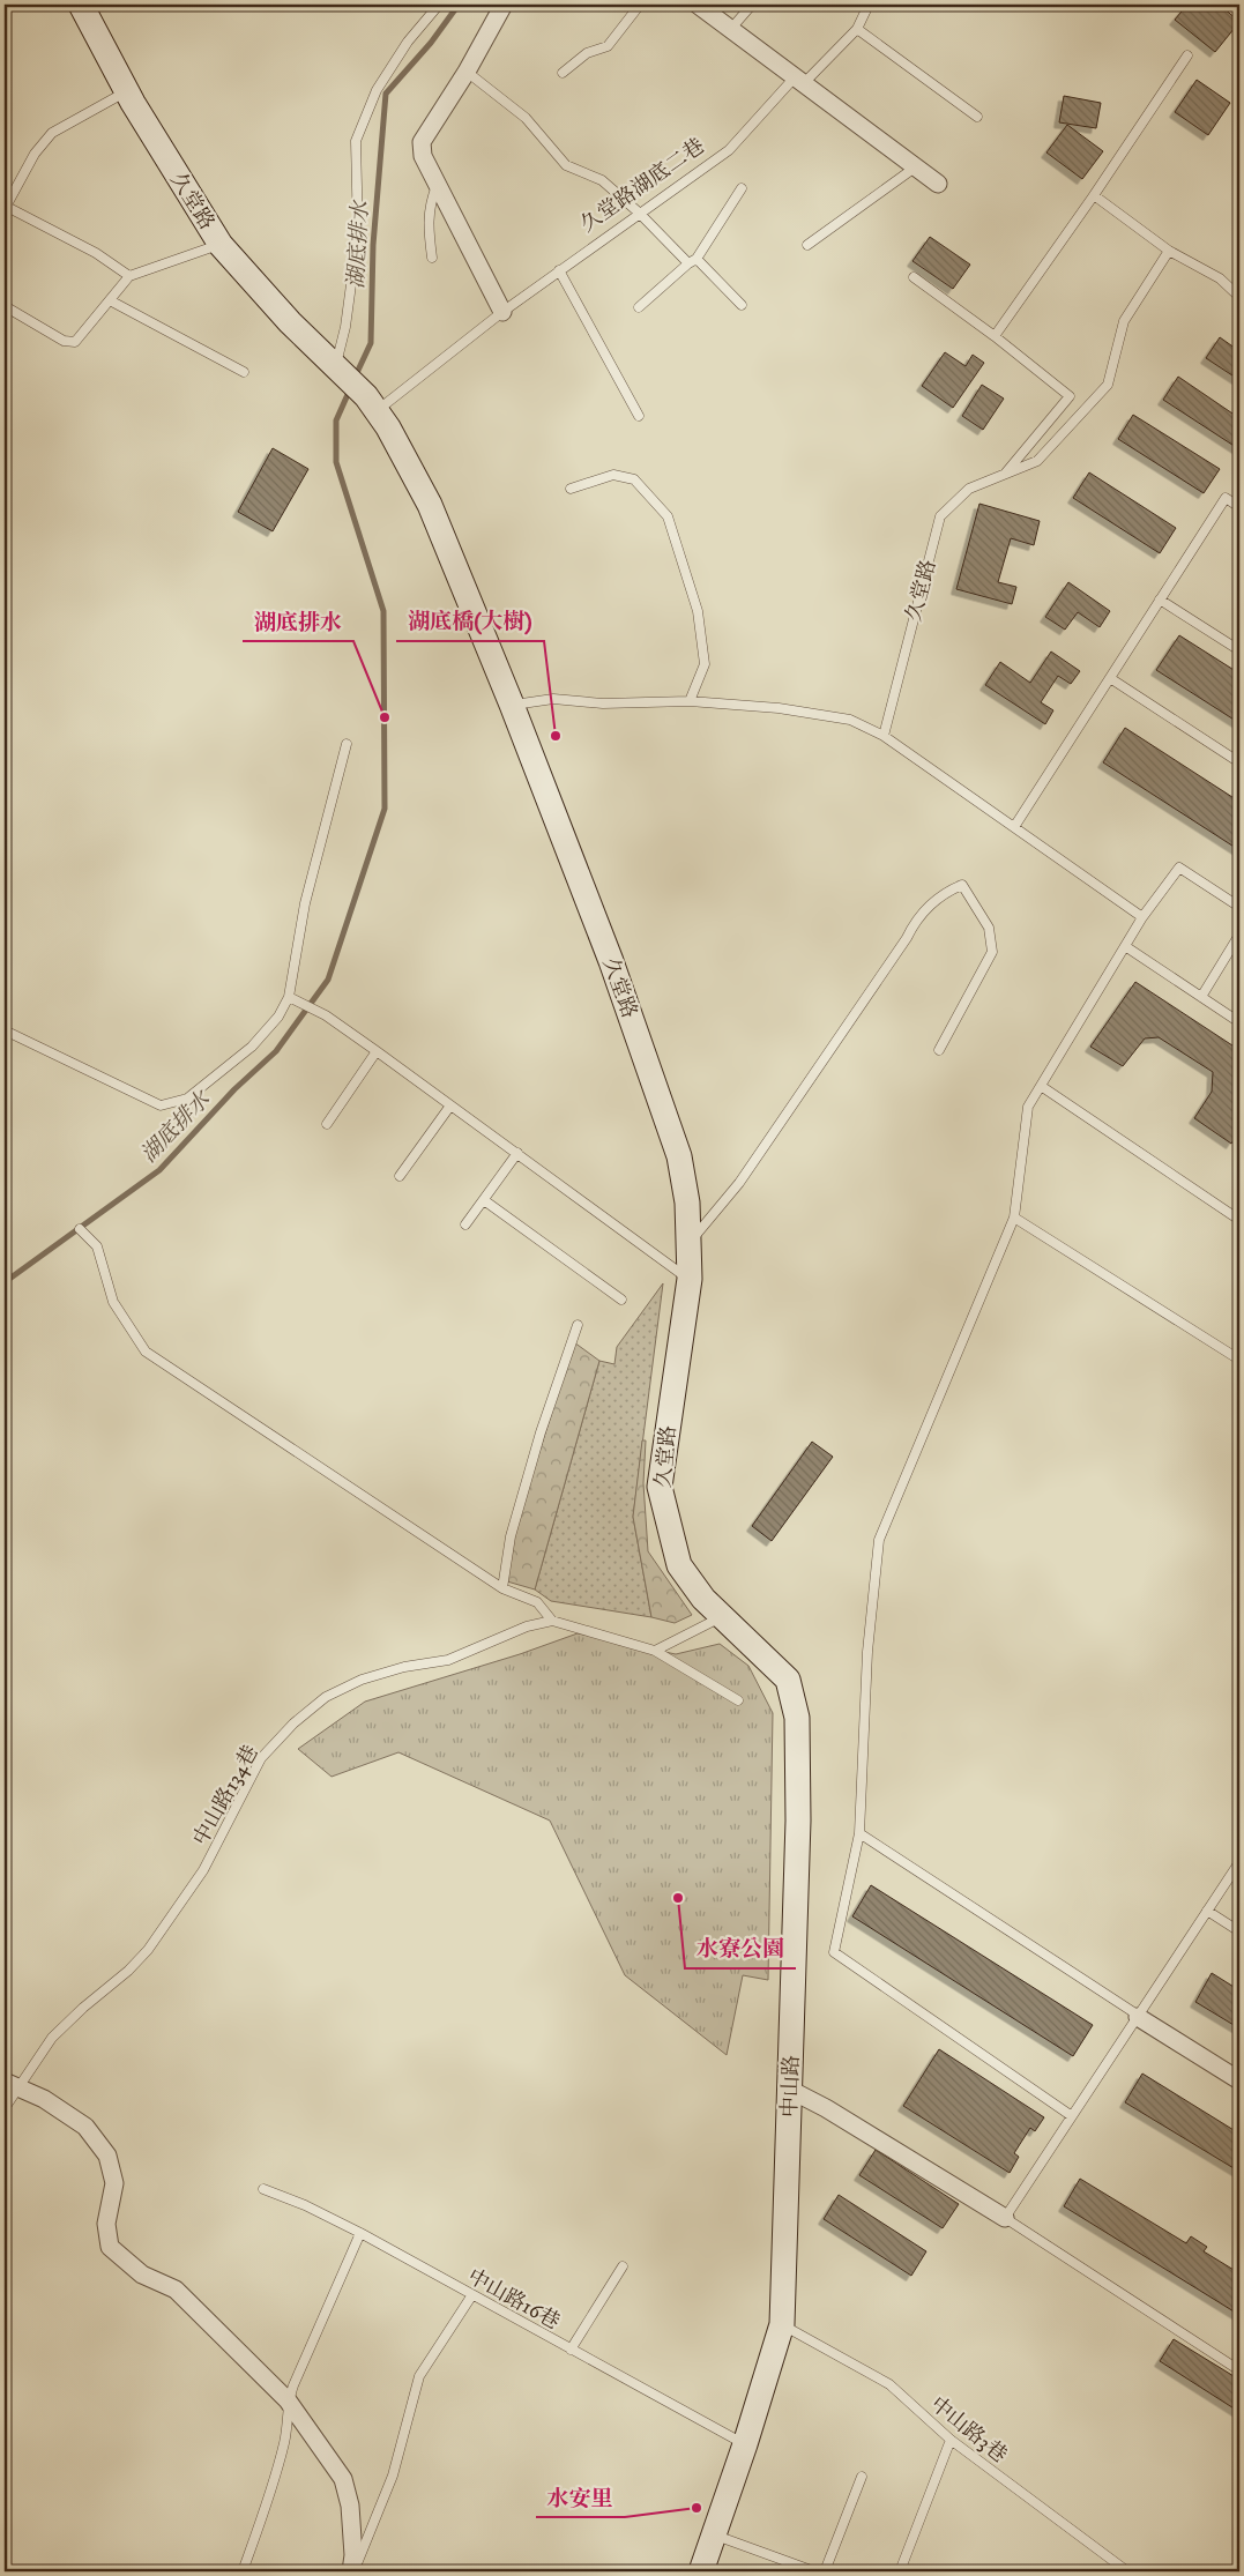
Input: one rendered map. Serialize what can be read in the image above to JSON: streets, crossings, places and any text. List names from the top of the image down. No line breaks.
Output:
{"streets":{"street":["久堂路","中山路"],"lane":["久堂路湖底二巷","中山路134巷","中山路16巷","中山路3巷"]},"crossings":[["久堂路湖底二巷","久堂路"],["久堂路","中山路"],["中山路","中山路16巷"],["中山路","中山路3巷"]],"water":["湖底排水"],"places":["湖底排水","湖底橋(大樹)","水寮公園","水安里"]}
